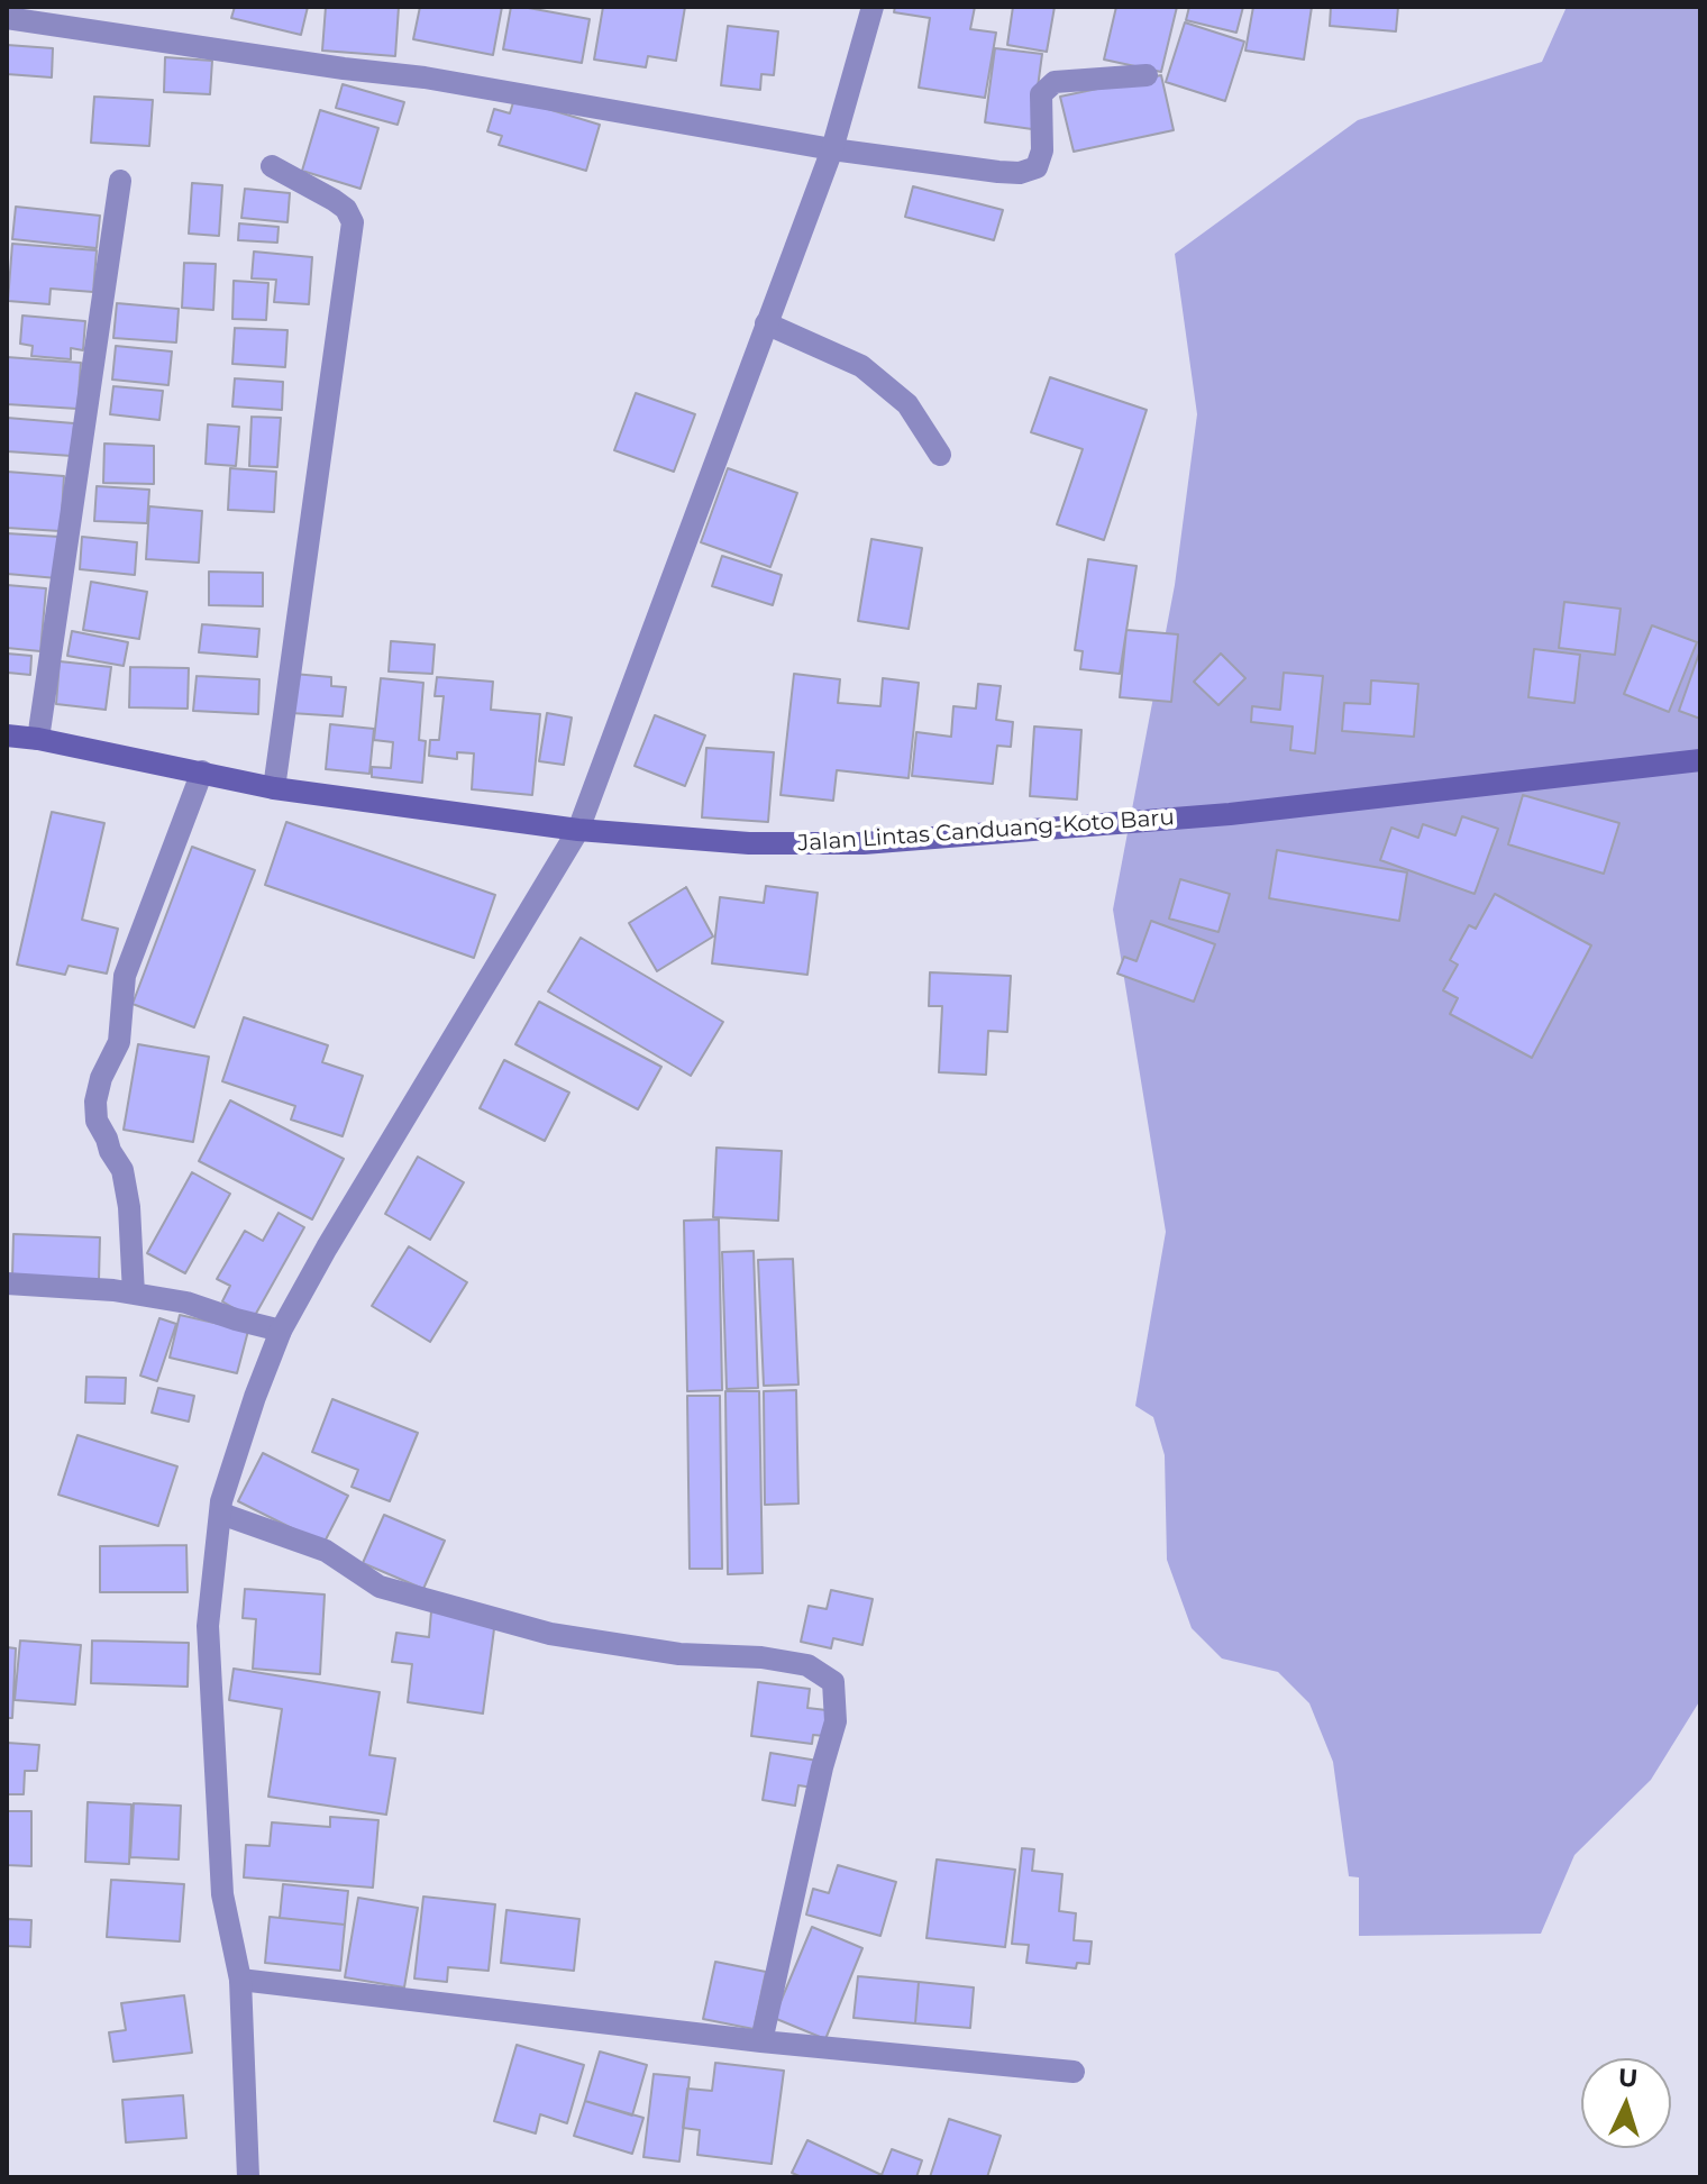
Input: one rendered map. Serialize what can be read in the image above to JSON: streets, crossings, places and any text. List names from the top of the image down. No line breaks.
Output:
{"streets":{"main road":["Jalan Lintas Canduang-Koto Baru"]},"north":"top"}
